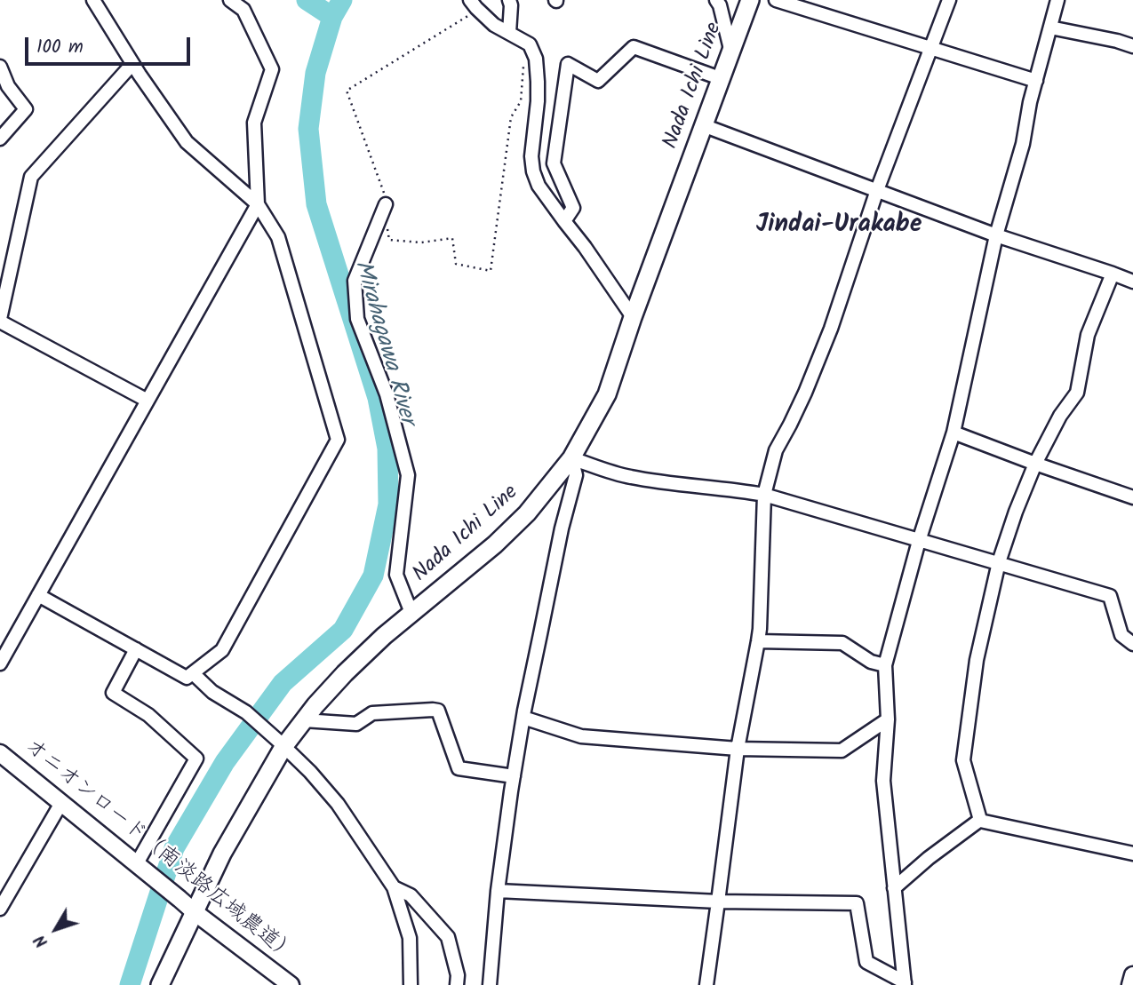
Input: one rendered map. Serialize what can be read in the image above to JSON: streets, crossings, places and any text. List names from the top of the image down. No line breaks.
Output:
{"streets":{"main road":["Nada Ichi Line"],"street":["オニオンロード（南淡路広域農道）"]},"crossings":[["Nada Ichi Line","オニオンロード（南淡路広域農道）"]],"districts":["Jindai-Urakabe"],"water":["Mirahagawa River"],"scale_bar":"100 m","north":"bottom left"}
